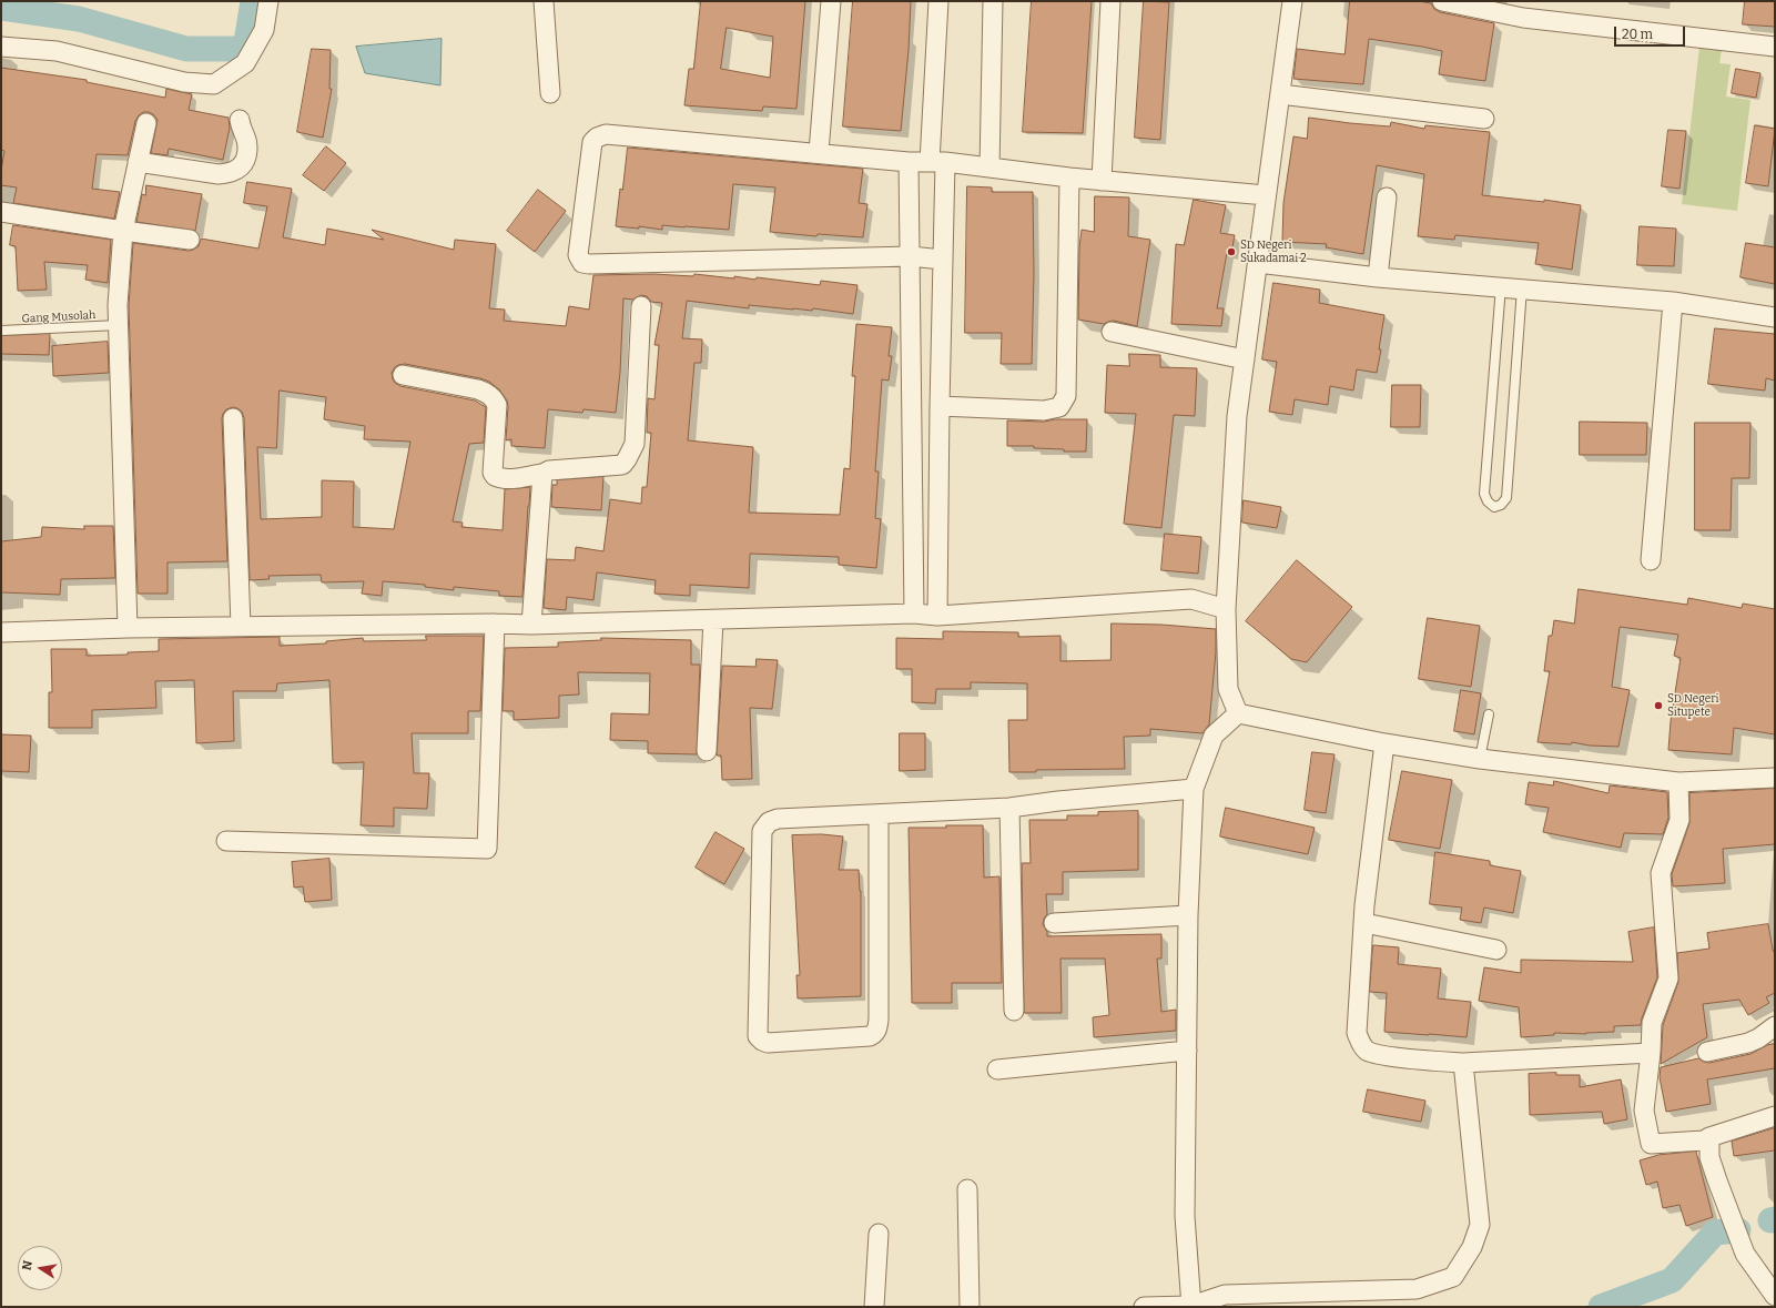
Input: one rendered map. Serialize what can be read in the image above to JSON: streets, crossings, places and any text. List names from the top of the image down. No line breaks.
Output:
{"streets":{"lane":["Gang Musolah"]},"places":["SD Negeri Sukadamai 2","SD Negeri Situpete"],"scale_bar":"20 m","north":"left"}
